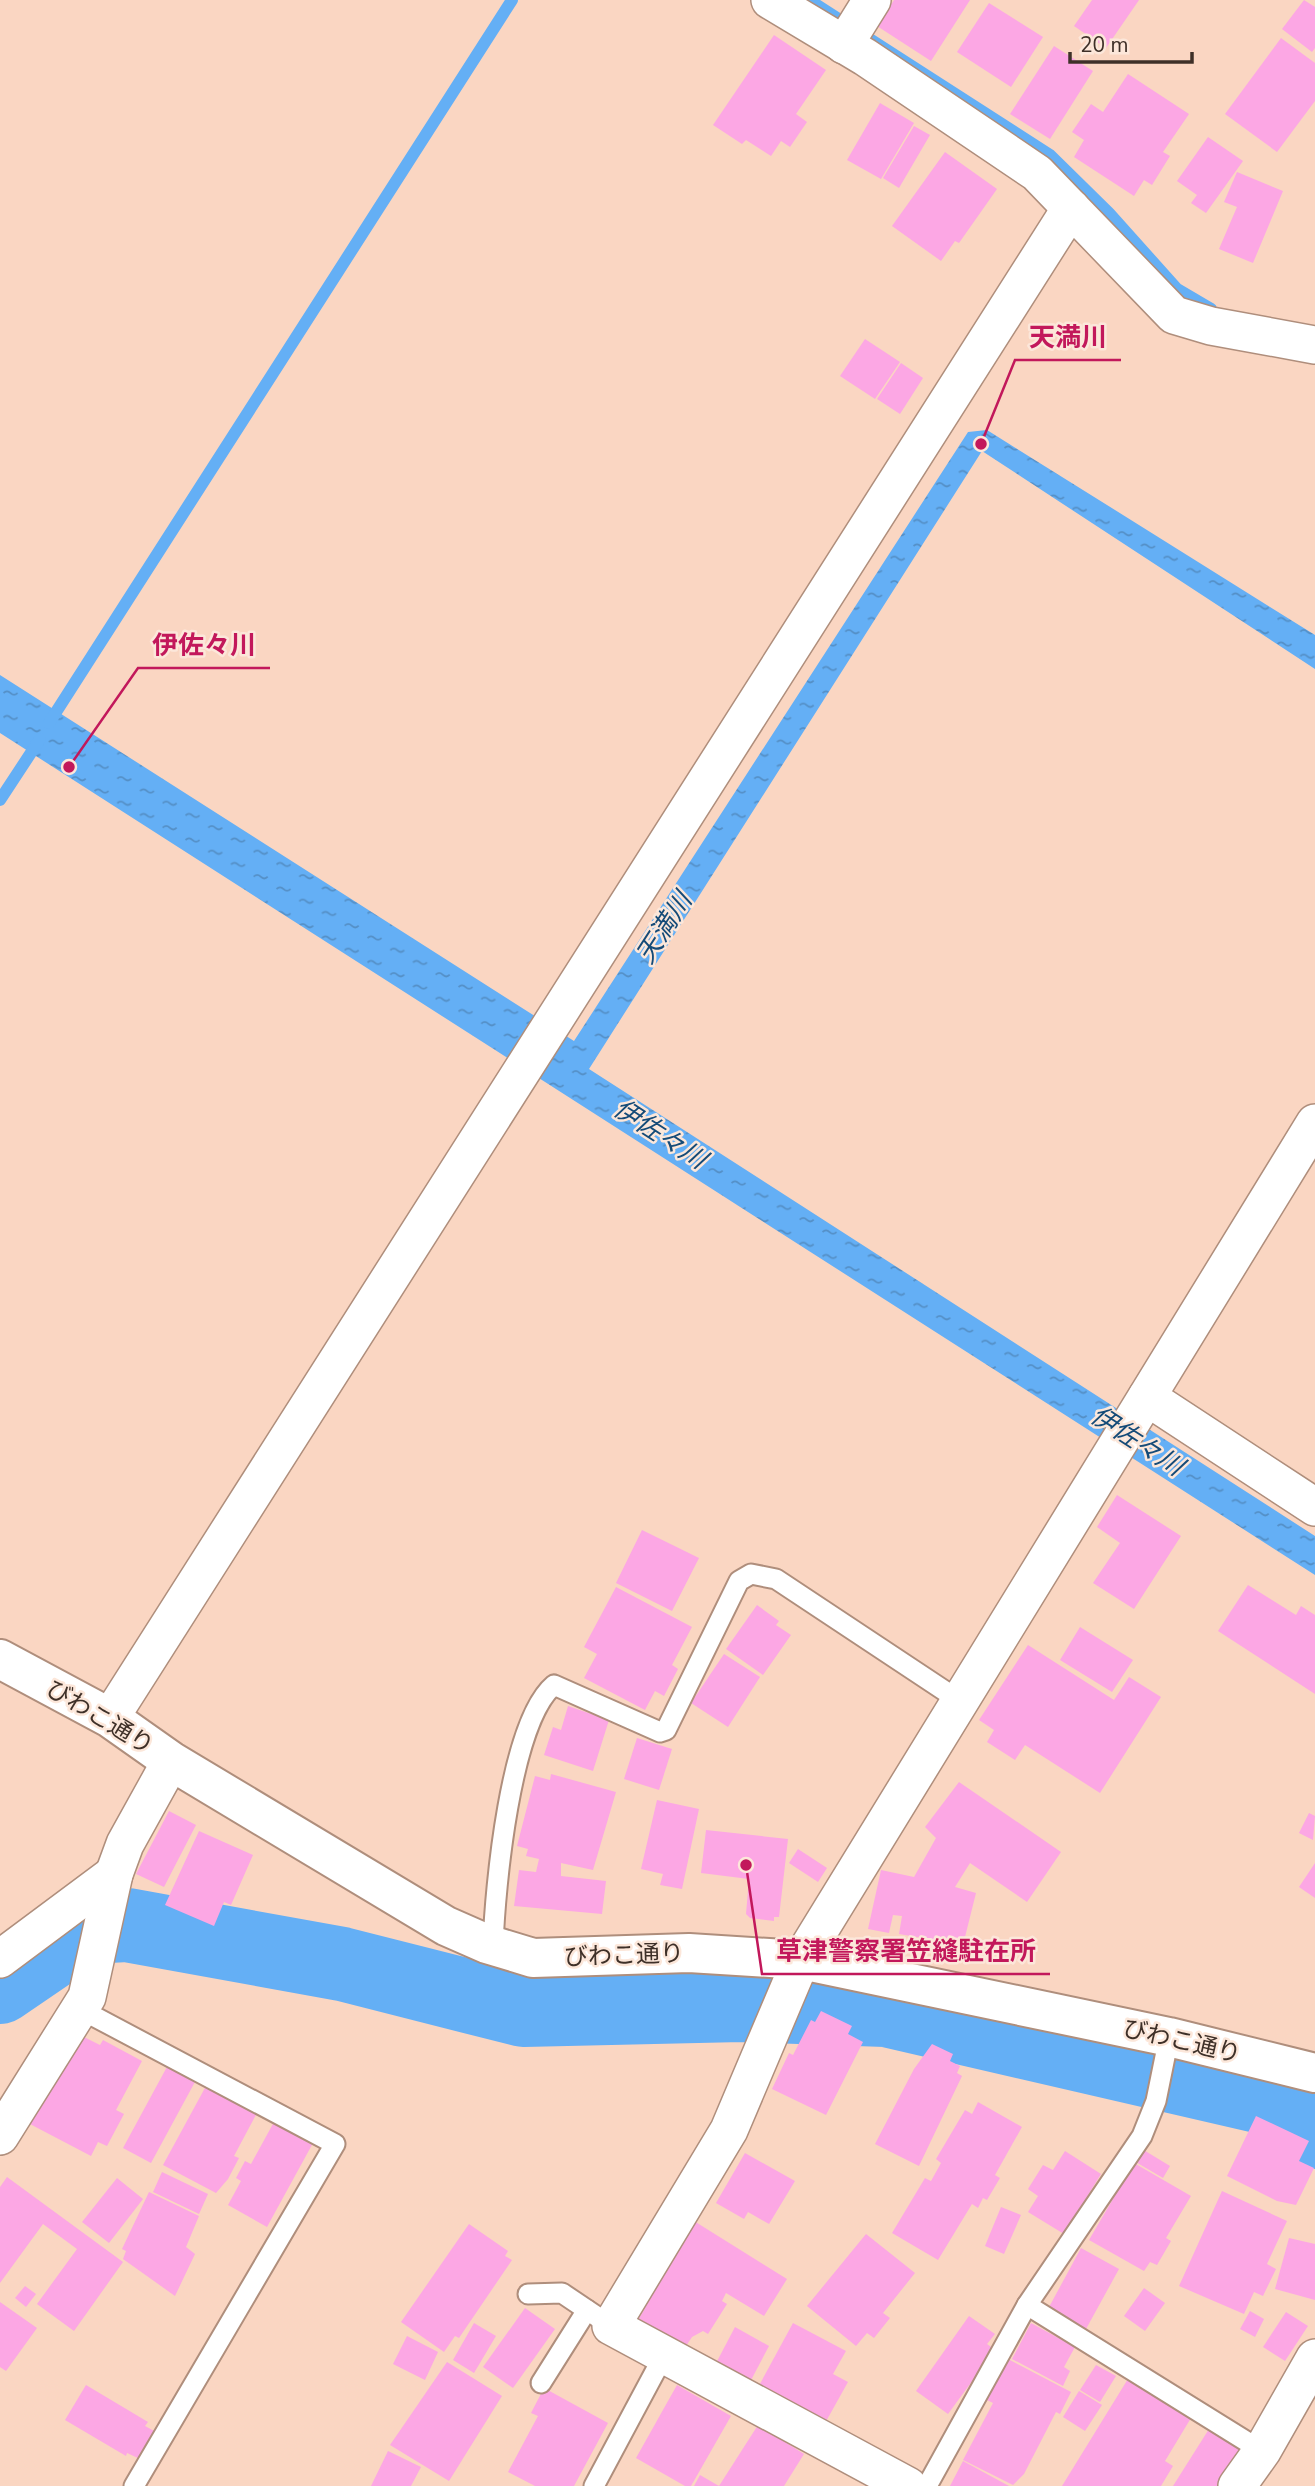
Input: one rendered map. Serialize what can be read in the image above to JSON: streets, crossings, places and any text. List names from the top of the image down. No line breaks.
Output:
{"streets":{"street":["びわこ通り"]},"water":["天満川","伊佐々川"],"places":["天満川","伊佐々川","草津警察署笠縫駐在所"],"scale_bar":"20 m"}
